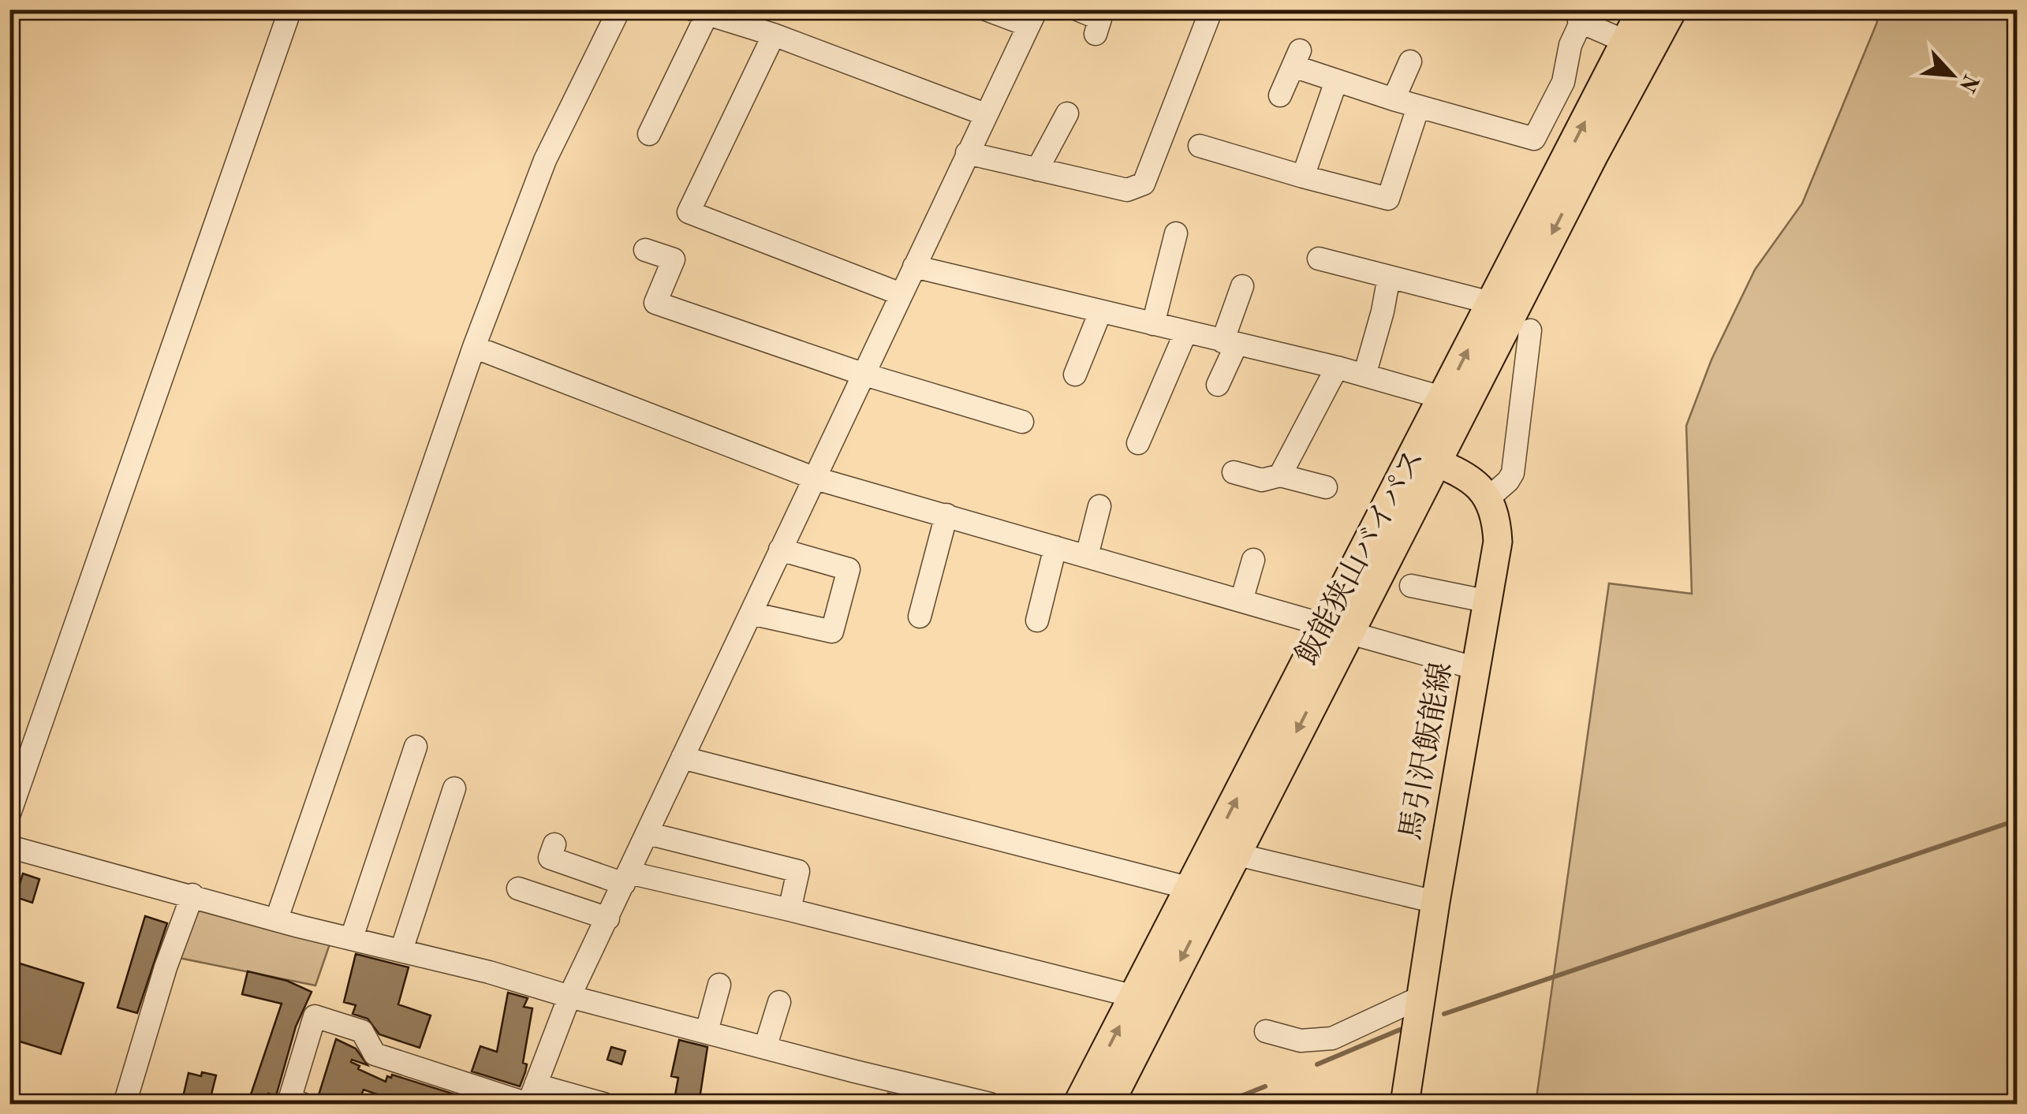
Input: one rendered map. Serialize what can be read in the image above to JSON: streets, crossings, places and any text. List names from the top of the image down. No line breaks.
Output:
{"streets":{"highway":["飯能狭山バイパス"],"main road":["馬引沢飯能線"]},"north":"bottom right"}
